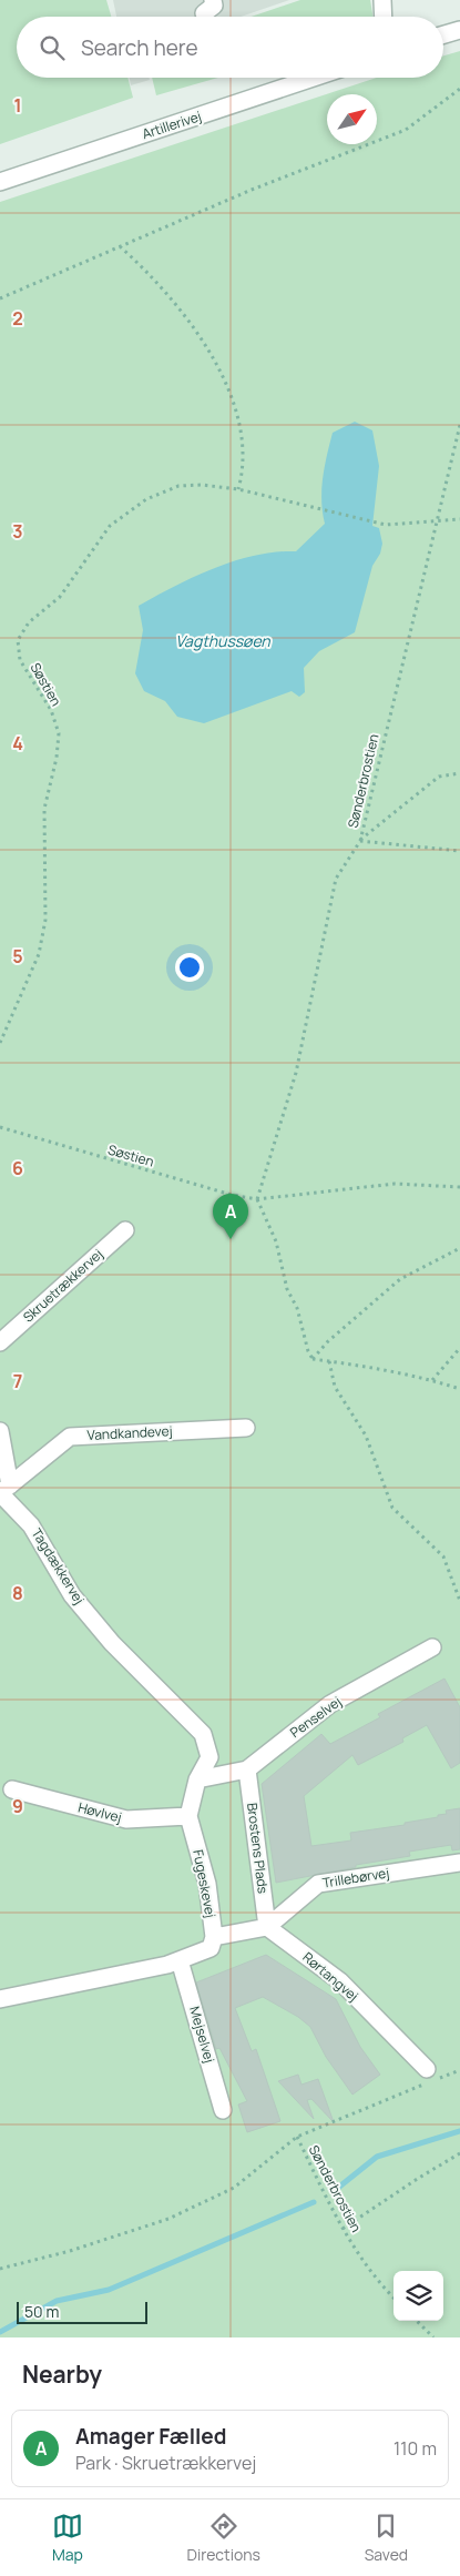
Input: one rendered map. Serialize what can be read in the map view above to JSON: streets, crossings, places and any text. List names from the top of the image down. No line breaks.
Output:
{"streets":{"street":["Artillerivej","Skruetrækkervej","Vandkandevej","Tagdækkervej","Penselvej","Høvlvej","Brostens Plads","Trillebørvej","Fugeskevej","Rørtangvej","Mejselvej"],"path":["Søstien","Sønderbrostien"]},"crossings":[["Søstien","Sønderbrostien"],["Vandkandevej","Tagdækkervej"],["Tagdækkervej","Fugeskevej"],["Penselvej","Brostens Plads"],["Penselvej","Fugeskevej"],["Høvlvej","Fugeskevej"],["Brostens Plads","Trillebørvej"],["Brostens Plads","Rørtangvej"],["Trillebørvej","Rørtangvej"],["Fugeskevej","Mejselvej"]],"water":["Vagthussøen"],"scale_bar":"50 m","north":"top right","page":{"search":"Search here","pins":"A","scale":"50 m","heading":"Nearby","list":[{"mark":"A","name":"Amager Fælled","note":"Park · Skruetrækkervej","value":"110 m"}],"nav":["Map","Directions","Saved"]},"grid":{"rows":["1","2","3","4","5","6","7","8","9"]}}
